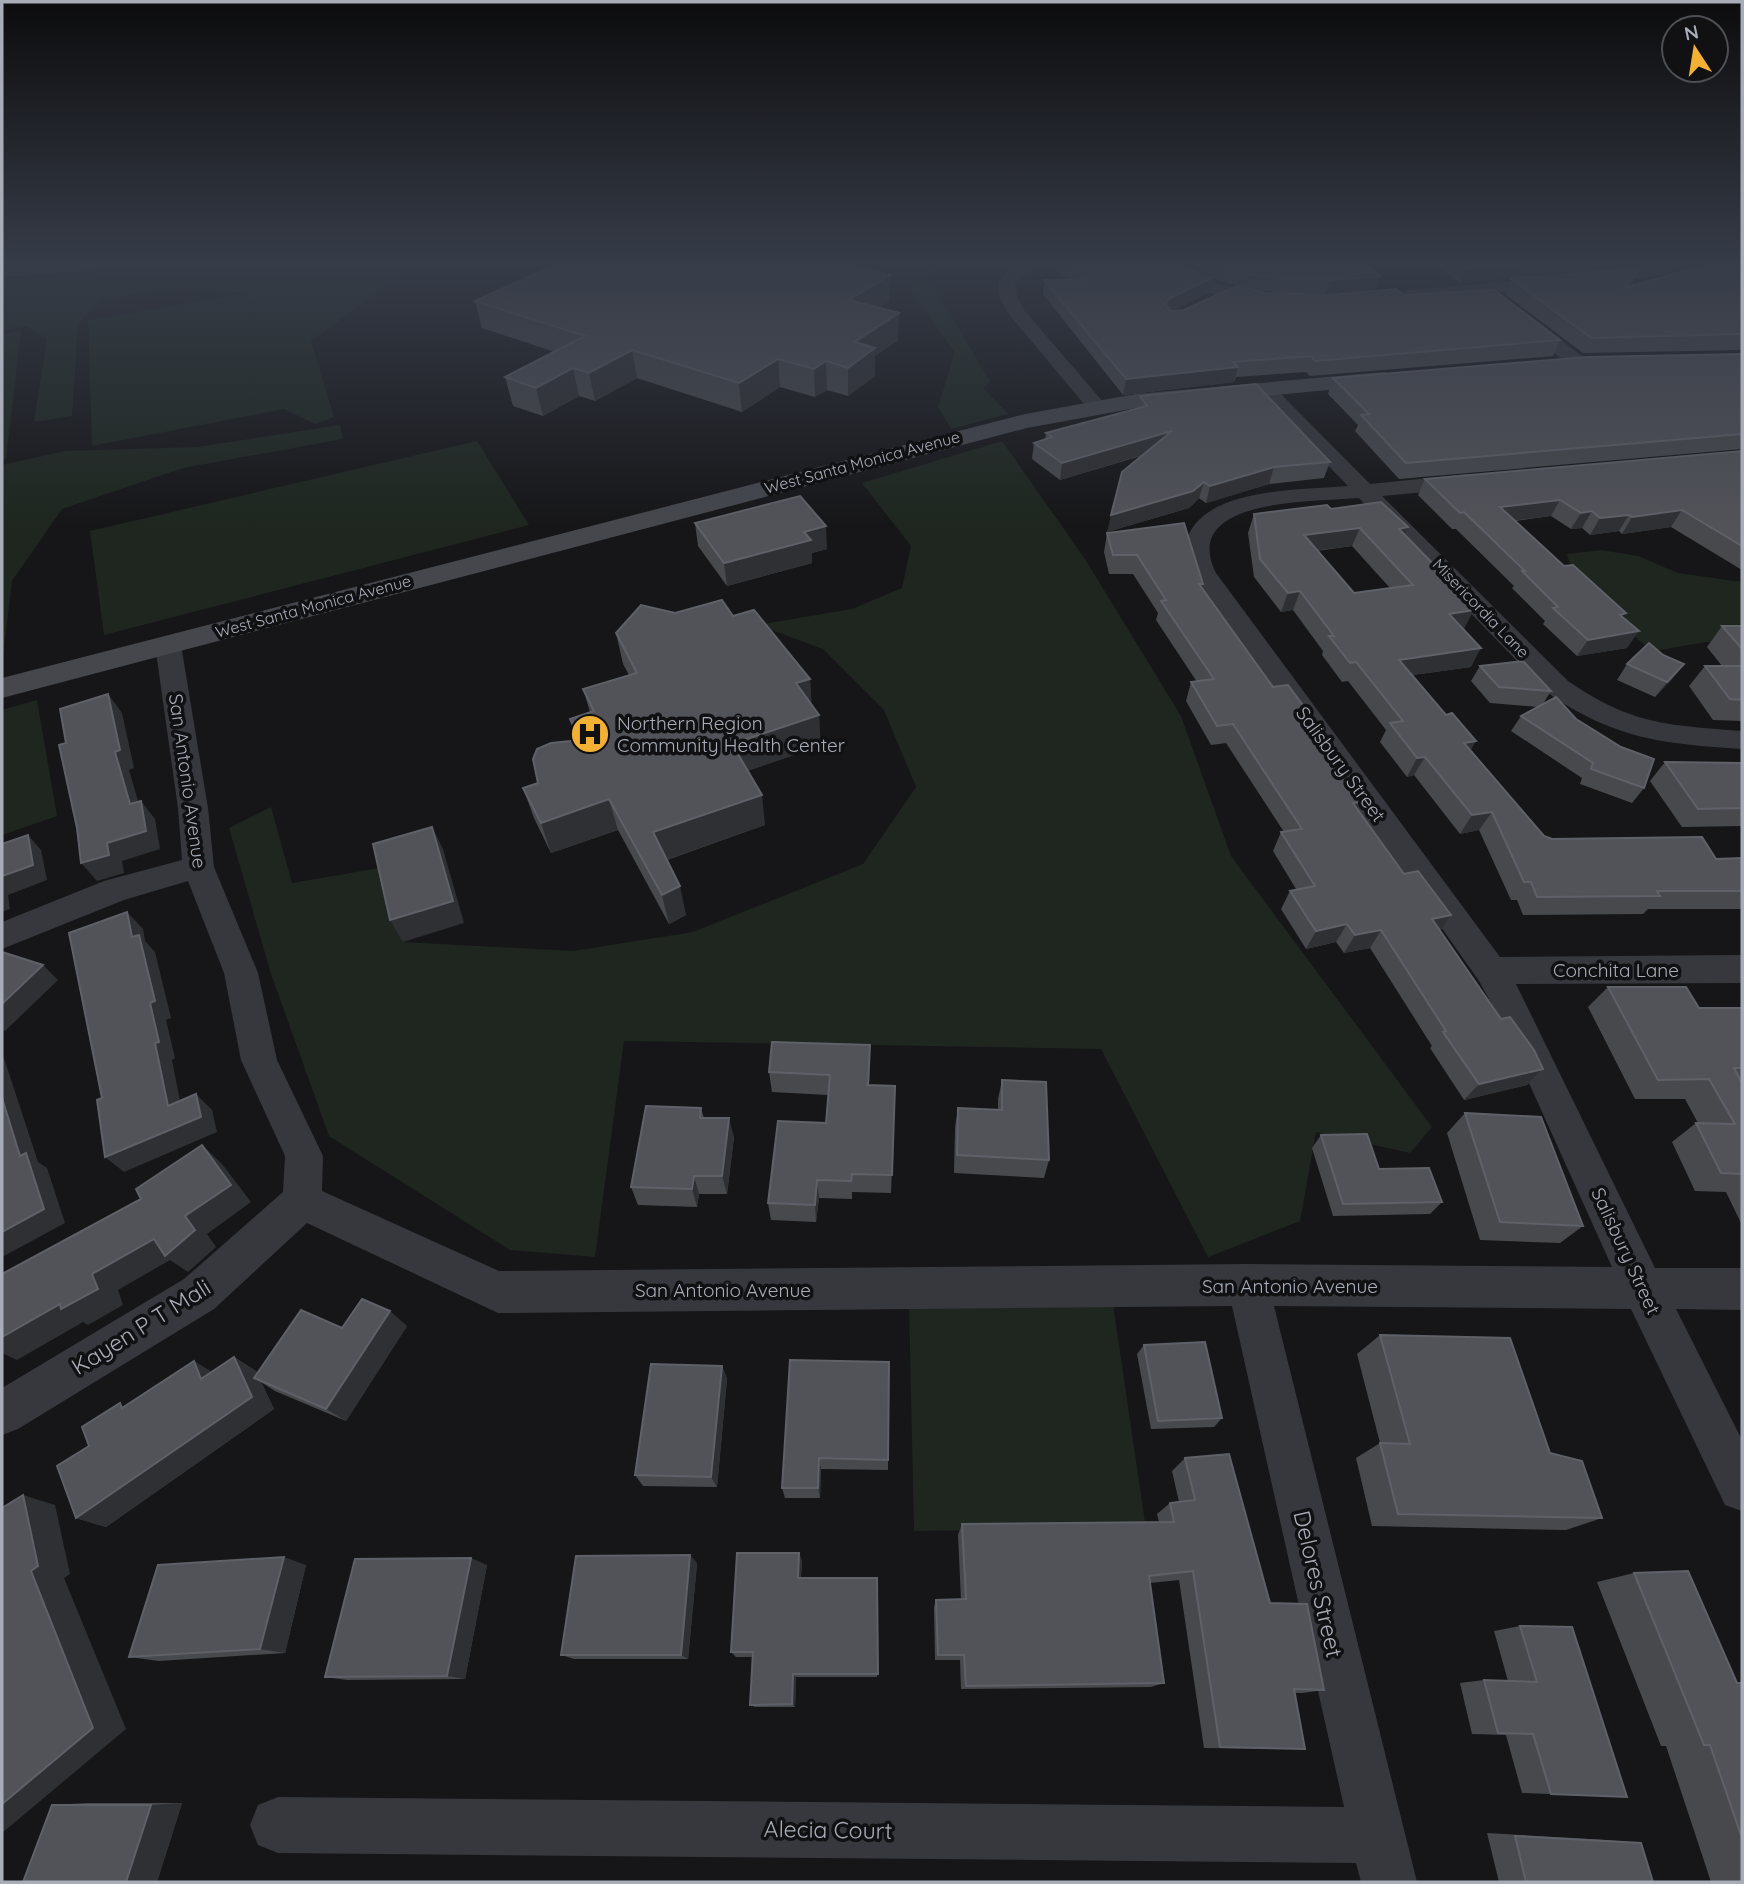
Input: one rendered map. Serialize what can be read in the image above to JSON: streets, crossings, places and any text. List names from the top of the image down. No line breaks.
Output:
{"streets":{"main road":["West Santa Monica Avenue"],"street":["Misericordia Lane","Salisbury Street","San Antonio Avenue","Conchita Lane","Kayen P T Mali","Delores Street","Alecia Court"]},"crossings":[["West Santa Monica Avenue","Misericordia Lane"],["West Santa Monica Avenue","San Antonio Avenue"],["Misericordia Lane","Salisbury Street"],["Salisbury Street","San Antonio Avenue"],["Salisbury Street","Conchita Lane"],["San Antonio Avenue","Kayen P T Mali"],["San Antonio Avenue","Delores Street"],["Delores Street","Alecia Court"]],"places":{"hospital":["Northern Region Community Health Center"]},"north":"top"}
